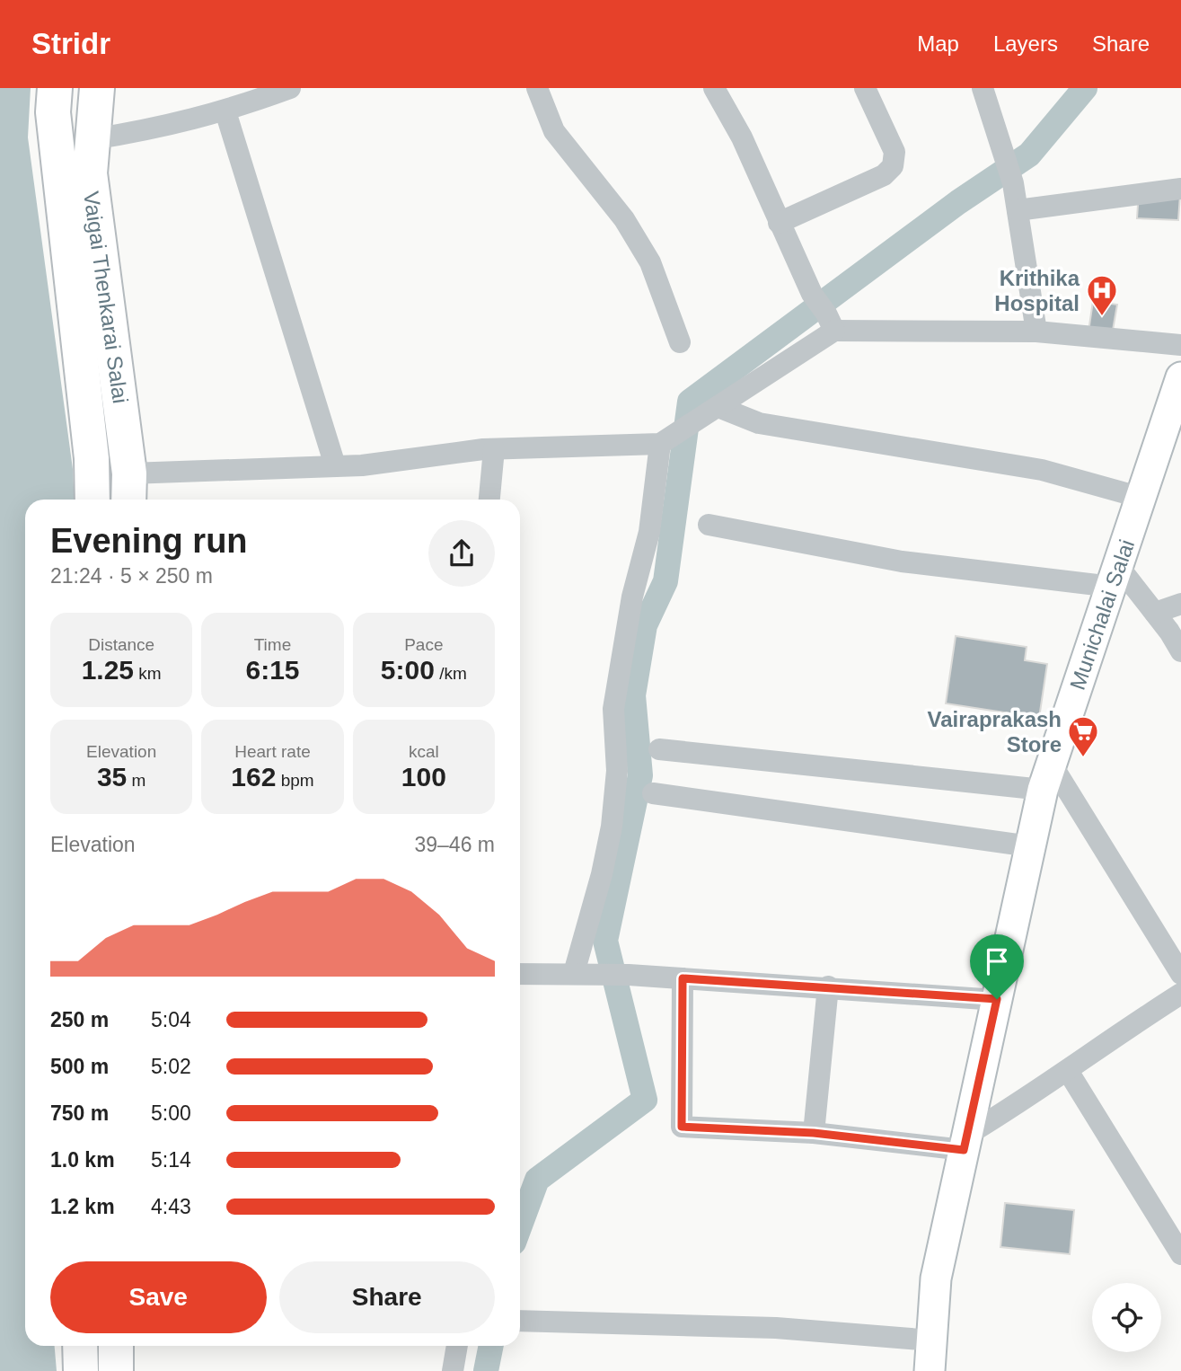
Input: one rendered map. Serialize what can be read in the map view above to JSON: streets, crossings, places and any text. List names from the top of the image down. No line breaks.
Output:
{"streets":{"main road":["Vaigai Thenkarai Salai","Munichalai Salai"]},"places":{"hospital":["Krithika Hospital"],"supermarket":["Vairaprakash Store"]},"page":{"header":"Stridr","nav":["Map","Layers","Share"],"heading":["Evening run","21:24 · 5 × 250 m"],"stats":[["Distance","1.25 km"],["Time","6:15"],["Pace","5:00 /km"],["Elevation","35 m"],["Heart rate","162 bpm"],["kcal","100"]],"chart":["Elevation","39–46 m"],"list":[{"name":"250 m","note":"5:04"},{"name":"500 m","note":"5:02"},{"name":"750 m","note":"5:00"},{"name":"1.0 km","note":"5:14"},{"name":"1.2 km","note":"4:43"}],"buttons":["Save","Share"]}}
